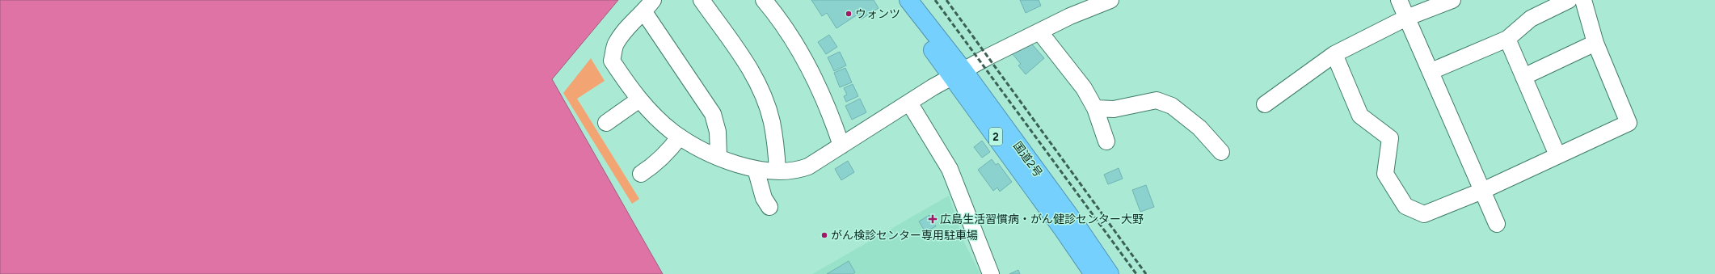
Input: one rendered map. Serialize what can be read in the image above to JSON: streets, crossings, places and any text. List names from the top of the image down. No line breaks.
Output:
{"streets":{"highway":["2","国道2号"]},"places":{"other":["ウォンツ","がん検診センター専用駐車場"],"health":["広島生活習慣病・がん健診センター大野"]}}
